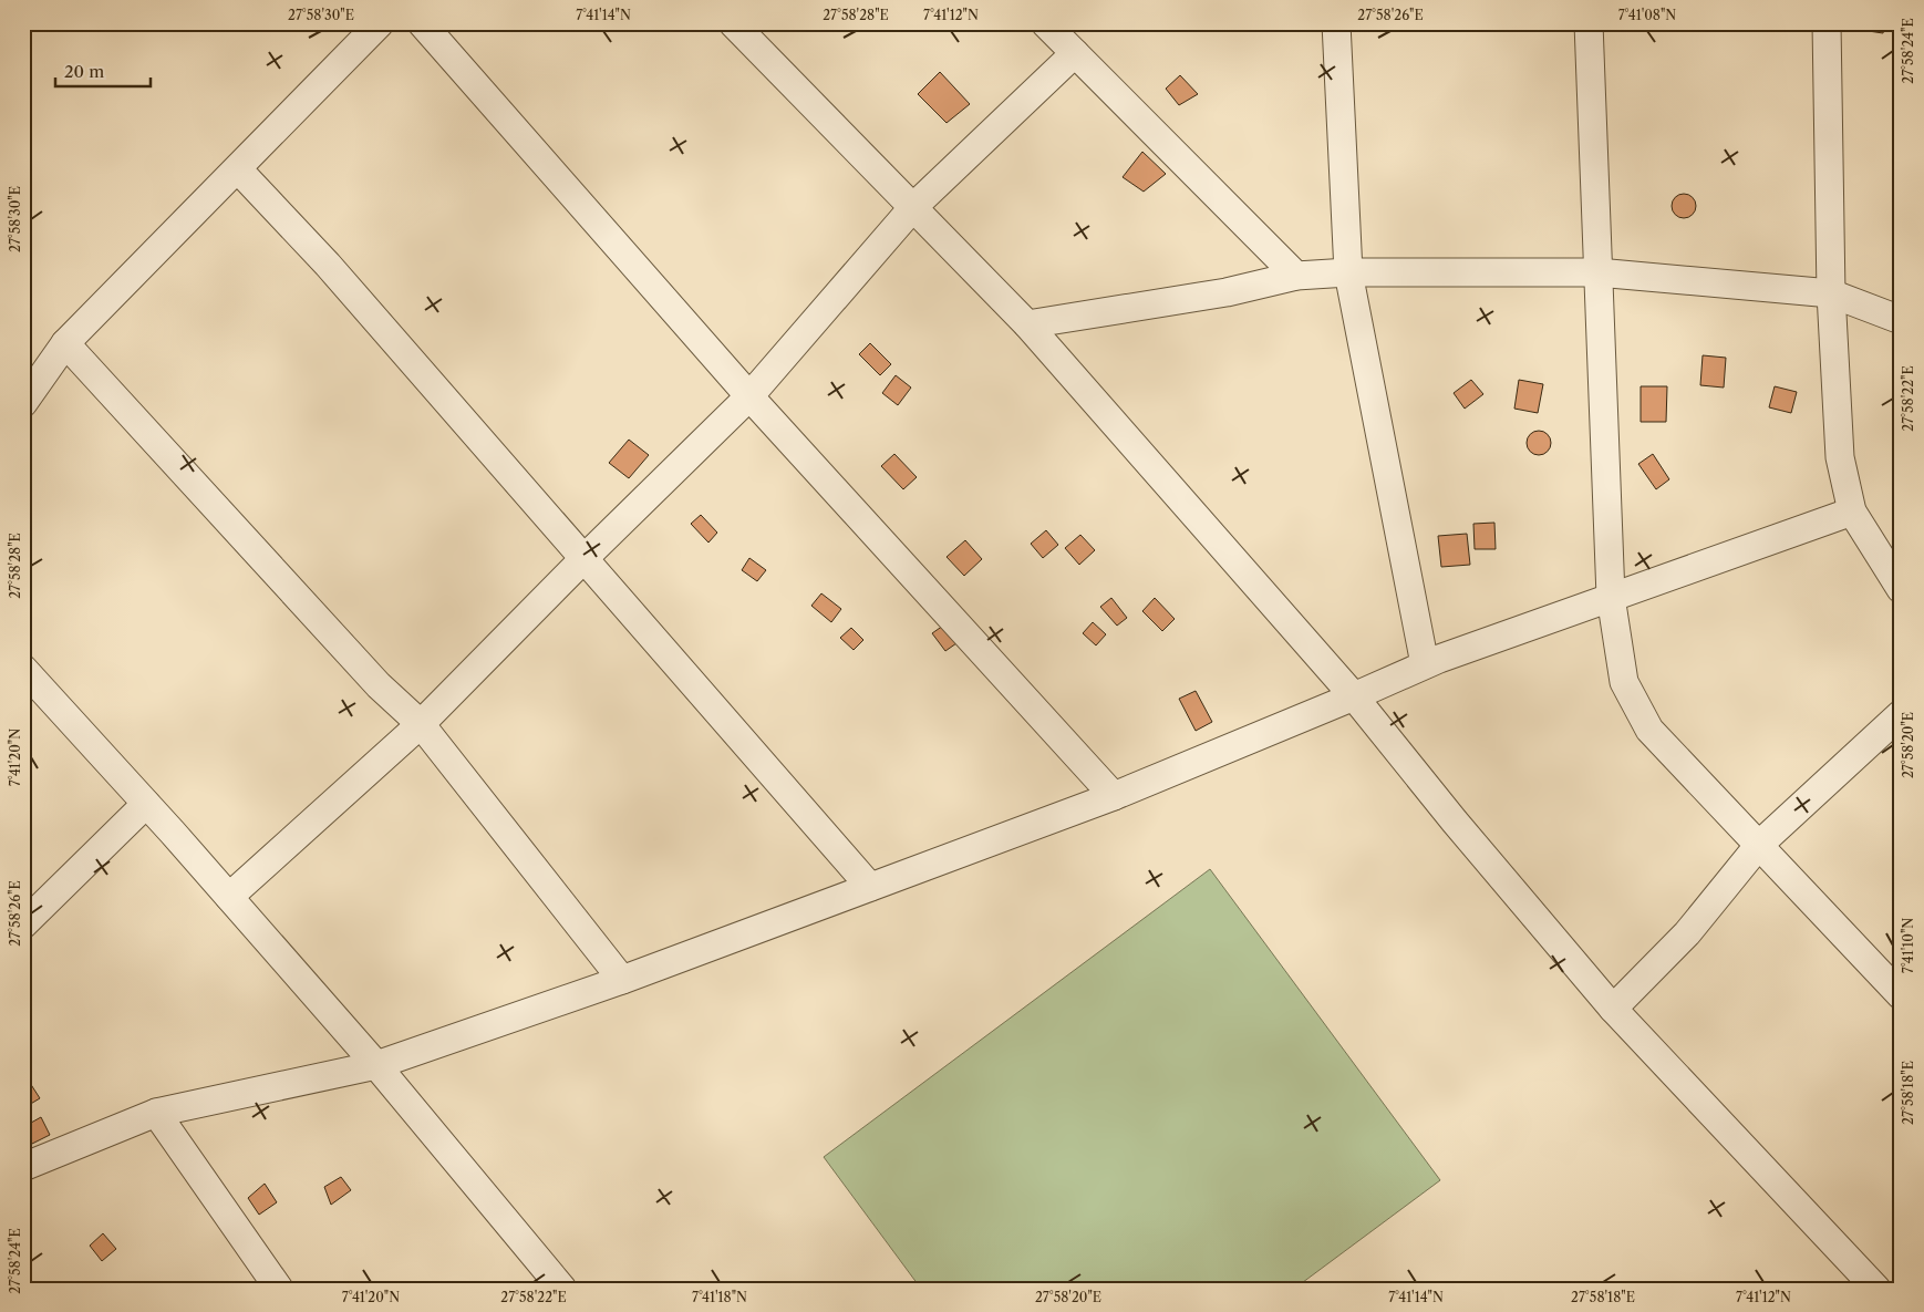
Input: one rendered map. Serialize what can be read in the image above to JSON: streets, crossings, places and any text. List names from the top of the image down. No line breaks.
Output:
{"scale_bar":"20 m","coordinates":["27°58'30\"E","7°41'14\"N","27°58'28\"E","7°41'12\"N","27°58'26\"E","7°41'08\"N","27°58'24\"E","27°58'22\"E","27°58'20\"E","7°41'20\"N","7°41'10\"N","27°58'18\"E","7°41'18\"N"]}
